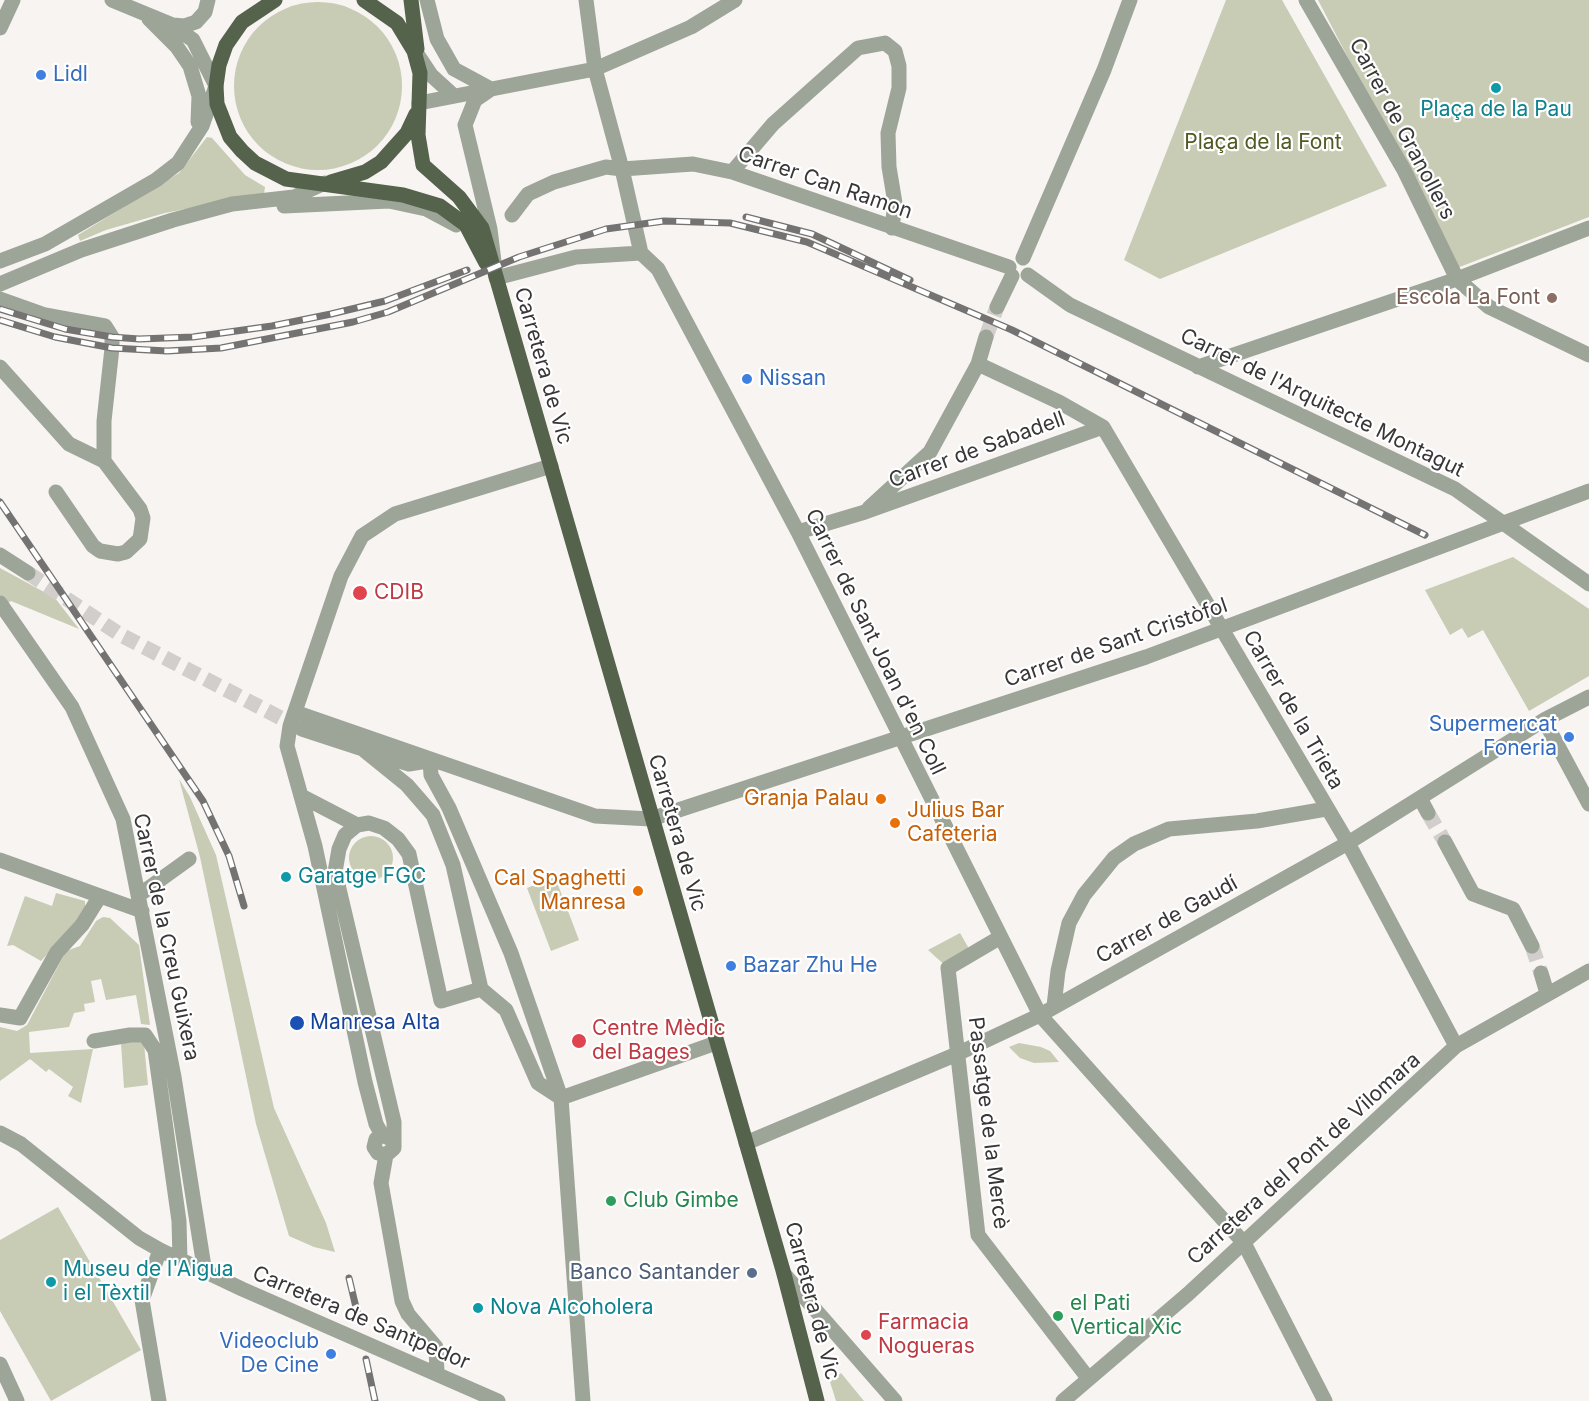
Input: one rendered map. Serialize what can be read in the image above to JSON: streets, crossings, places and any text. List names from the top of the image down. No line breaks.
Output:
{"streets":{"main road":["Carretera de Vic"],"street":["Carrer de Granollers","Carrer Can Ramon","Carrer de l'Arquitecte Montagut","Carrer de Sabadell","Carrer de Sant Joan d'en Coll","Carrer de Sant Cristòfol","Carrer de la Trieta","Carrer de Gaudí","Carrer de la Creu Guixera","Passatge de la Mercè","Carretera del Pont de Vilomara","Carretera de Santpedor"]},"crossings":[["Carrer Can Ramon","Carrer de l'Arquitecte Montagut"],["Carrer Can Ramon","Carrer de Sant Joan d'en Coll"],["Carretera de Vic","Carrer de Sant Cristòfol"],["Carretera de Vic","Carrer de Gaudí"],["Carrer de l'Arquitecte Montagut","Carrer de Sant Cristòfol"],["Carrer de Sabadell","Carrer de Sant Joan d'en Coll"],["Carrer de Sabadell","Carrer de la Trieta"],["Carrer de Sant Joan d'en Coll","Carrer de Sant Cristòfol"],["Carrer de Sant Joan d'en Coll","Carrer de Gaudí"],["Carrer de Sant Joan d'en Coll","Passatge de la Mercè"],["Carrer de Sant Joan d'en Coll","Carretera del Pont de Vilomara"],["Carrer de Sant Cristòfol","Carrer de la Trieta"],["Carrer de la Trieta","Carrer de Gaudí"],["Carrer de la Trieta","Carretera del Pont de Vilomara"],["Carrer de Gaudí","Passatge de la Mercè"],["Carrer de la Creu Guixera","Carretera de Santpedor"],["Passatge de la Mercè","Carretera del Pont de Vilomara"]],"parks":["Plaça de la Font"],"places":["Lidl","Plaça de la Pau","Escola La Font","Nissan","CDIB","Supermercat Foneria","Granja Palau","Julius Bar Cafeteria","Garatge FGC","Cal Spaghetti Manresa","Bazar Zhu He","Manresa Alta","Centre Mèdic del Bages","Club Gimbe","Banco Santander","Museu de l'Aigua i el Tèxtil","Nova Alcoholera","el Pati Vertical Xic","Farmacia Nogueras","Videoclub De Cine"]}
